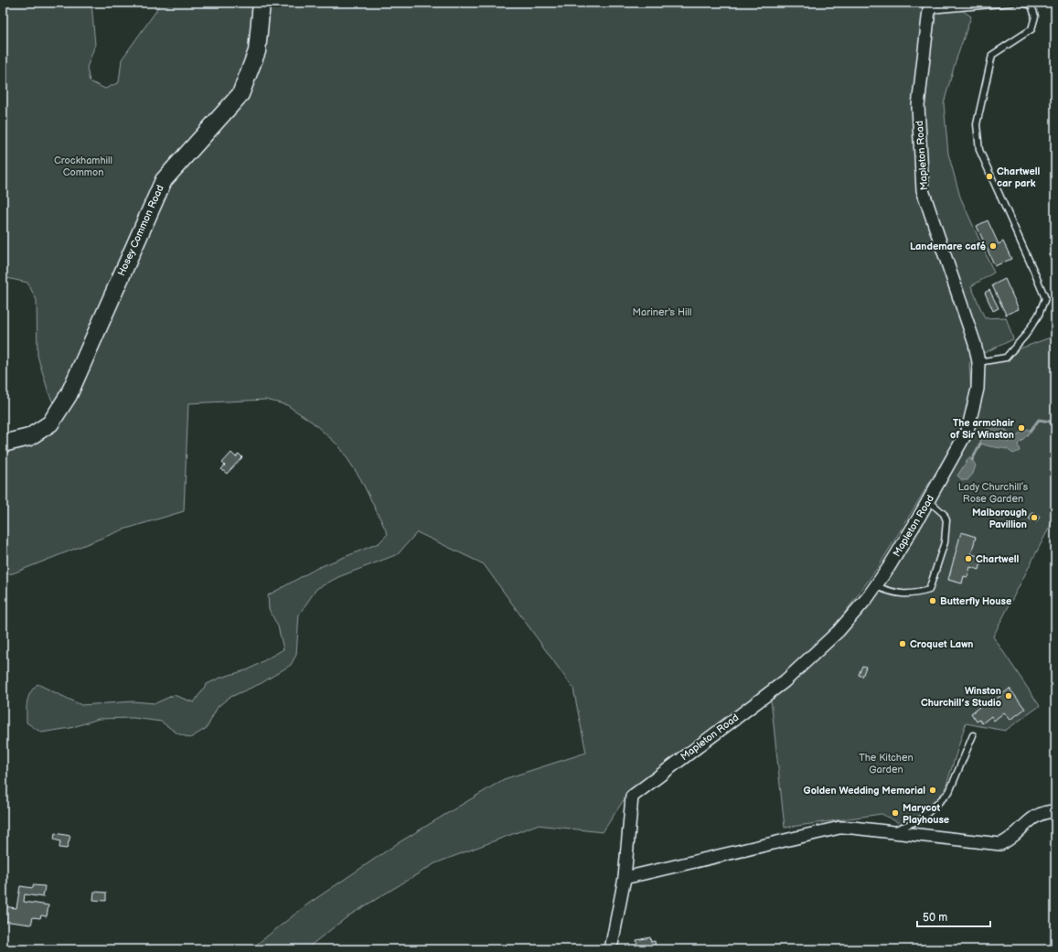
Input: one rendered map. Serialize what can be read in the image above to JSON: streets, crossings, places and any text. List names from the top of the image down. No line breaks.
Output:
{"streets":{"main road":["Hosey Common Road"],"street":["Mapleton Road"]},"parks":["Crockhamhill Common","Mariner's Hill","Lady Churchill’s Rose Garden","The Kitchen Garden"],"places":["Chartwell car park","Landemare café","The armchair of Sir Winston","Malborough Pavillion","Chartwell","Butterfly House","Croquet Lawn","Winston Churchill’s Studio","Golden Wedding Memorial","Marycot Playhouse"],"scale_bar":"50 m"}
